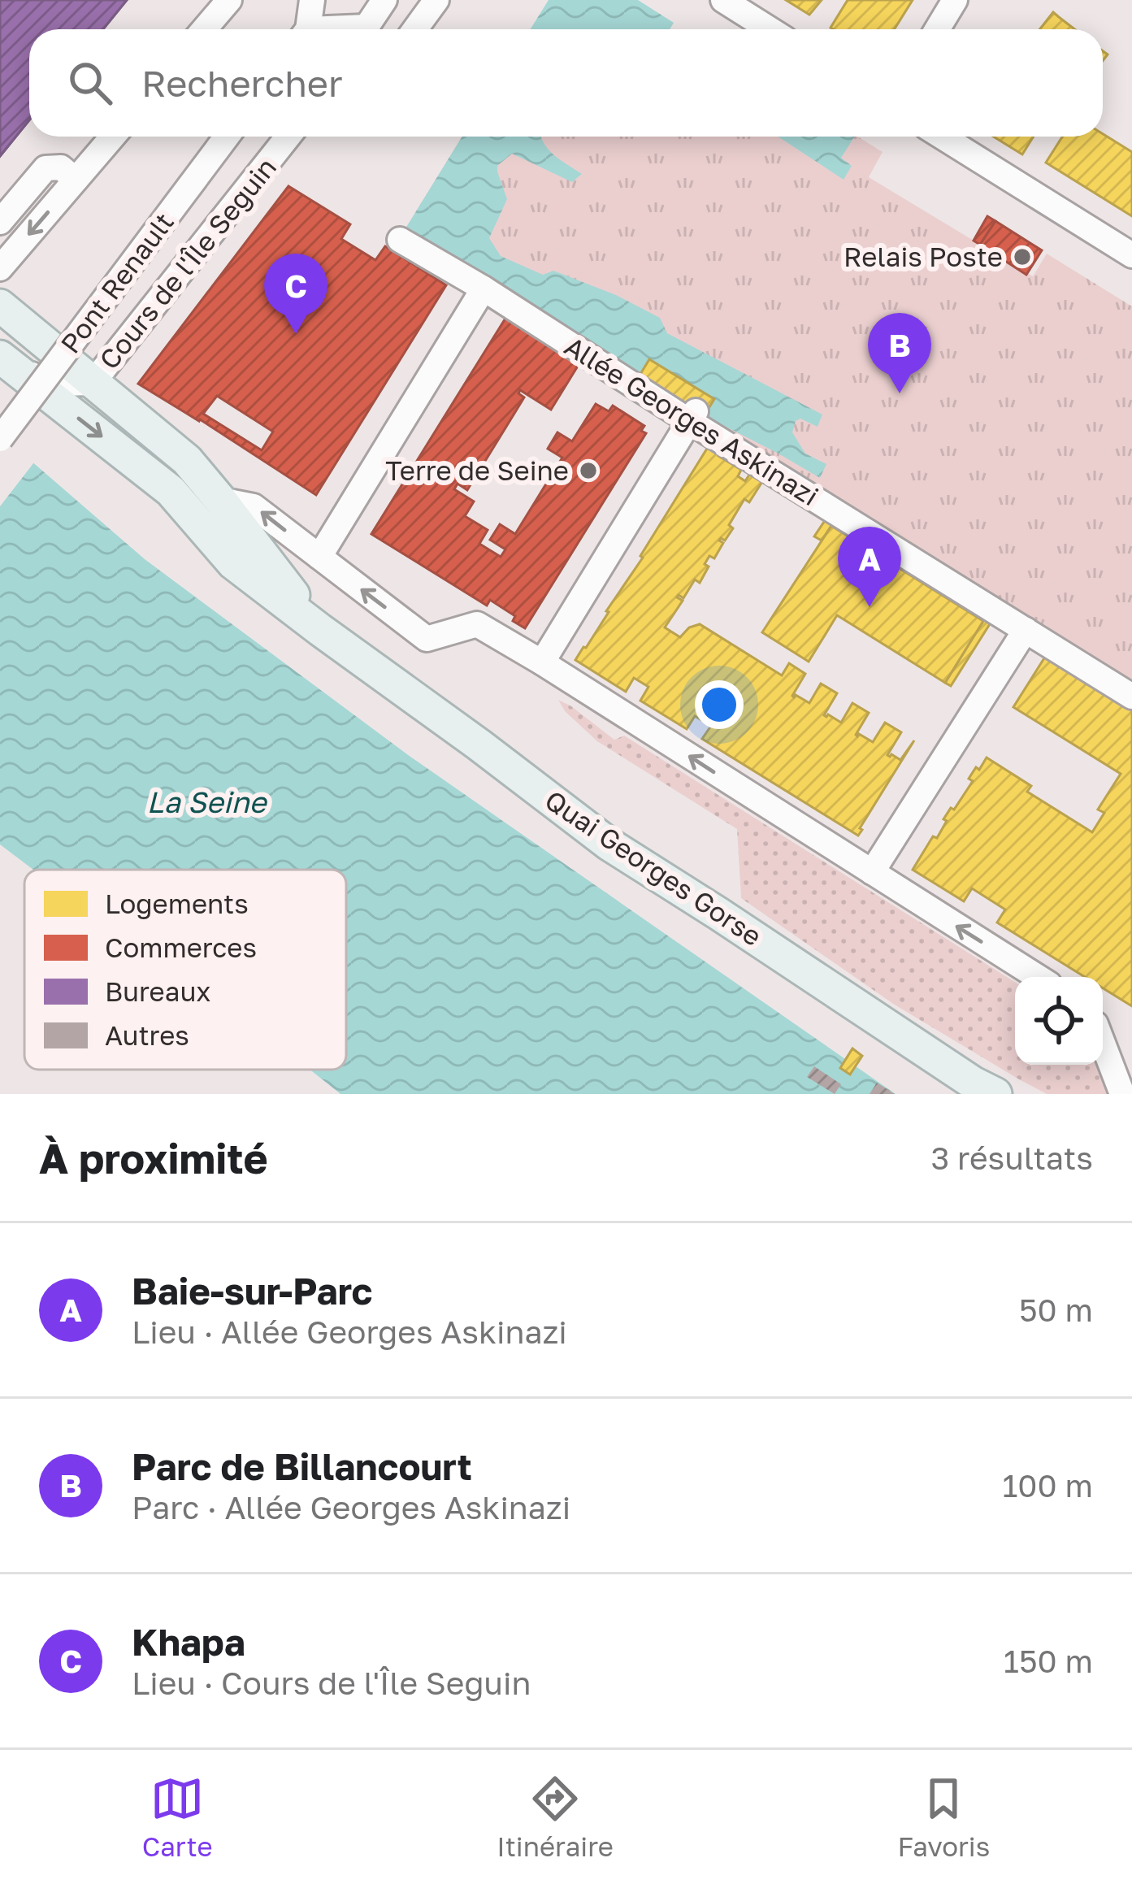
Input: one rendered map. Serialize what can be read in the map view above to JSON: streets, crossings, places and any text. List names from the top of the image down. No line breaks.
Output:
{"streets":{"main road":["Quai Georges Gorse"],"street":["Cours de l'Île Seguin","Pont Renault","Allée Georges Askinazi"]},"crossings":[["Cours de l'Île Seguin","Quai Georges Gorse"]],"water":["La Seine"],"places":["Relais Poste","Terre de Seine"],"legend":["Logements","Commerces","Bureaux","Autres"],"page":{"search":"Rechercher","pins":["C","B","A"],"heading":["À proximité","3 résultats"],"list":[{"mark":"A","name":"Baie-sur-Parc","note":"Lieu · Allée Georges Askinazi","value":"50 m"},{"mark":"B","name":"Parc de Billancourt","note":"Parc · Allée Georges Askinazi","value":"100 m"},{"mark":"C","name":"Khapa","note":"Lieu · Cours de l'Île Seguin","value":"150 m"}],"nav":["Carte","Itinéraire","Favoris"]}}
